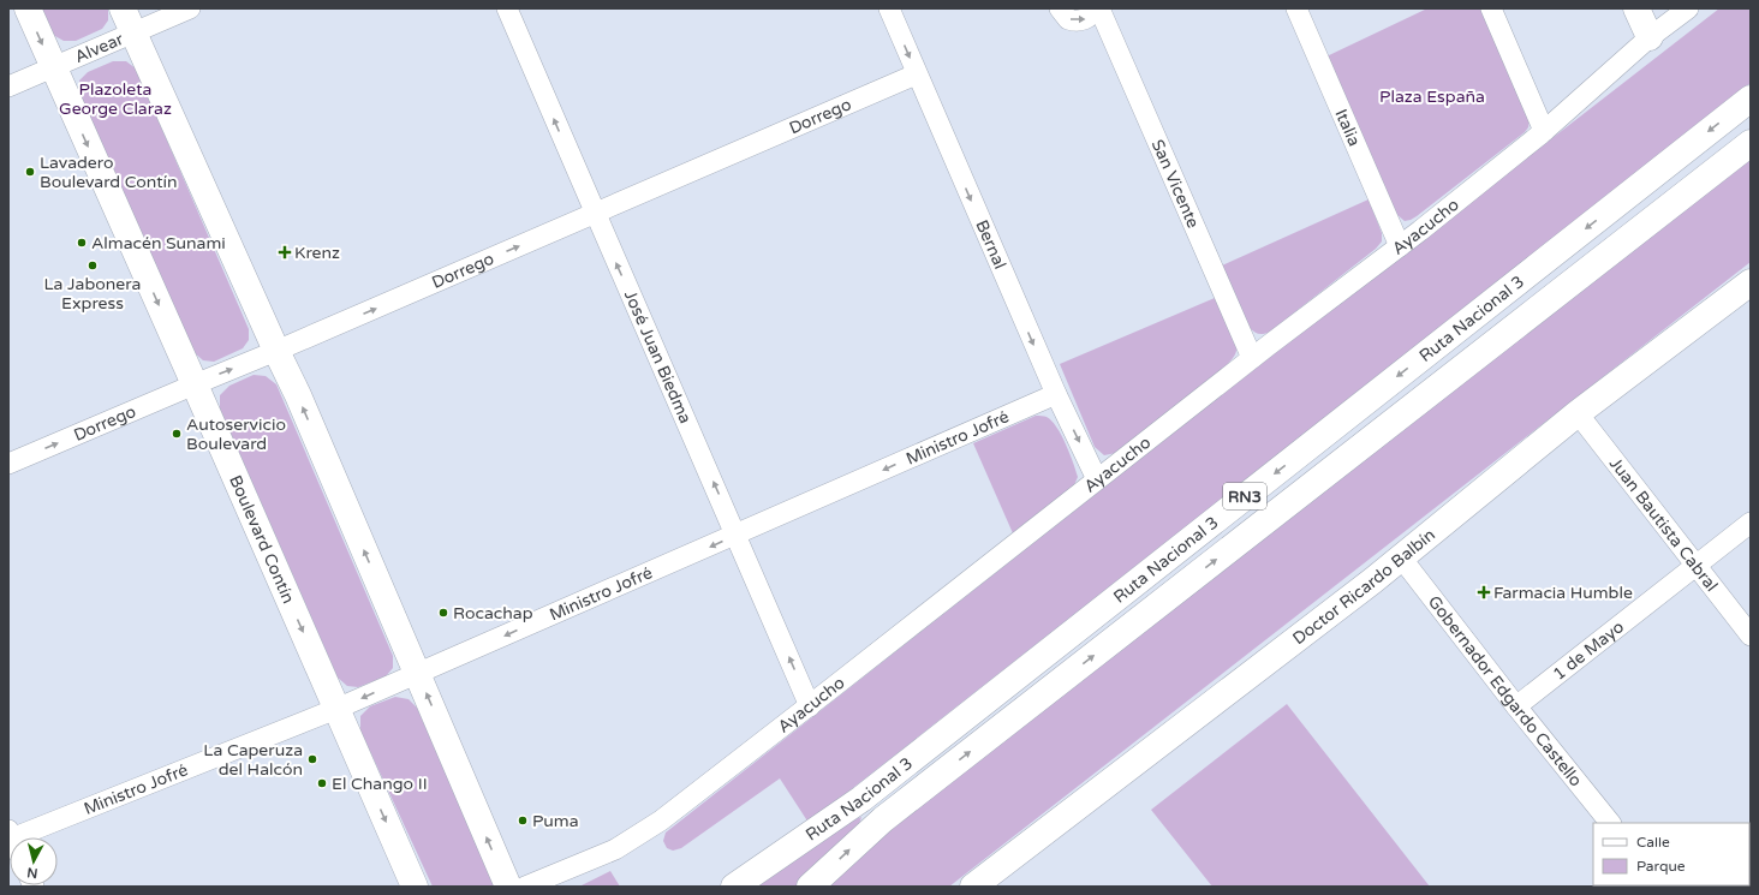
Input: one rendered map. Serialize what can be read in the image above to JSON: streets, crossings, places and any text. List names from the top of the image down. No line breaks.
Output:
{"streets":{"main road":["Ruta Nacional 3","RN3","Boulevard Contín","Doctor Ricardo Balbín"],"street":["Alvear","Dorrego","Italia","San Vicente","Ayacucho","Bernal","José Juan Biedma","Ministro Jofré","Juan Bautista Cabral","1 de Mayo","Gobernador Edgardo Castello"]},"crossings":[["Alvear","Boulevard Contín"],["Dorrego","Bernal"],["Dorrego","José Juan Biedma"],["Dorrego","Boulevard Contín"],["Italia","Ayacucho"],["San Vicente","Ayacucho"],["Ayacucho","Bernal"],["Ayacucho","José Juan Biedma"],["Bernal","Ministro Jofré"],["José Juan Biedma","Ministro Jofré"],["Ministro Jofré","Boulevard Contín"],["Juan Bautista Cabral","Doctor Ricardo Balbín"],["Juan Bautista Cabral","1 de Mayo"],["Doctor Ricardo Balbín","Gobernador Edgardo Castello"],["1 de Mayo","Gobernador Edgardo Castello"]],"one_way":["Dorrego","Bernal","José Juan Biedma","Ministro Jofré"],"parks":["Plazoleta George Claraz","Plaza España"],"places":{"other":["Lavadero Boulevard Contín","Almacén Sunami","La Jabonera Express","Autoservicio Boulevard","Rocachap","La Caperuza del Halcón","El Chango II","Puma"],"health":["Krenz","Farmacia Humble"]},"legend":["Calle","Parque"],"north":"bottom"}
